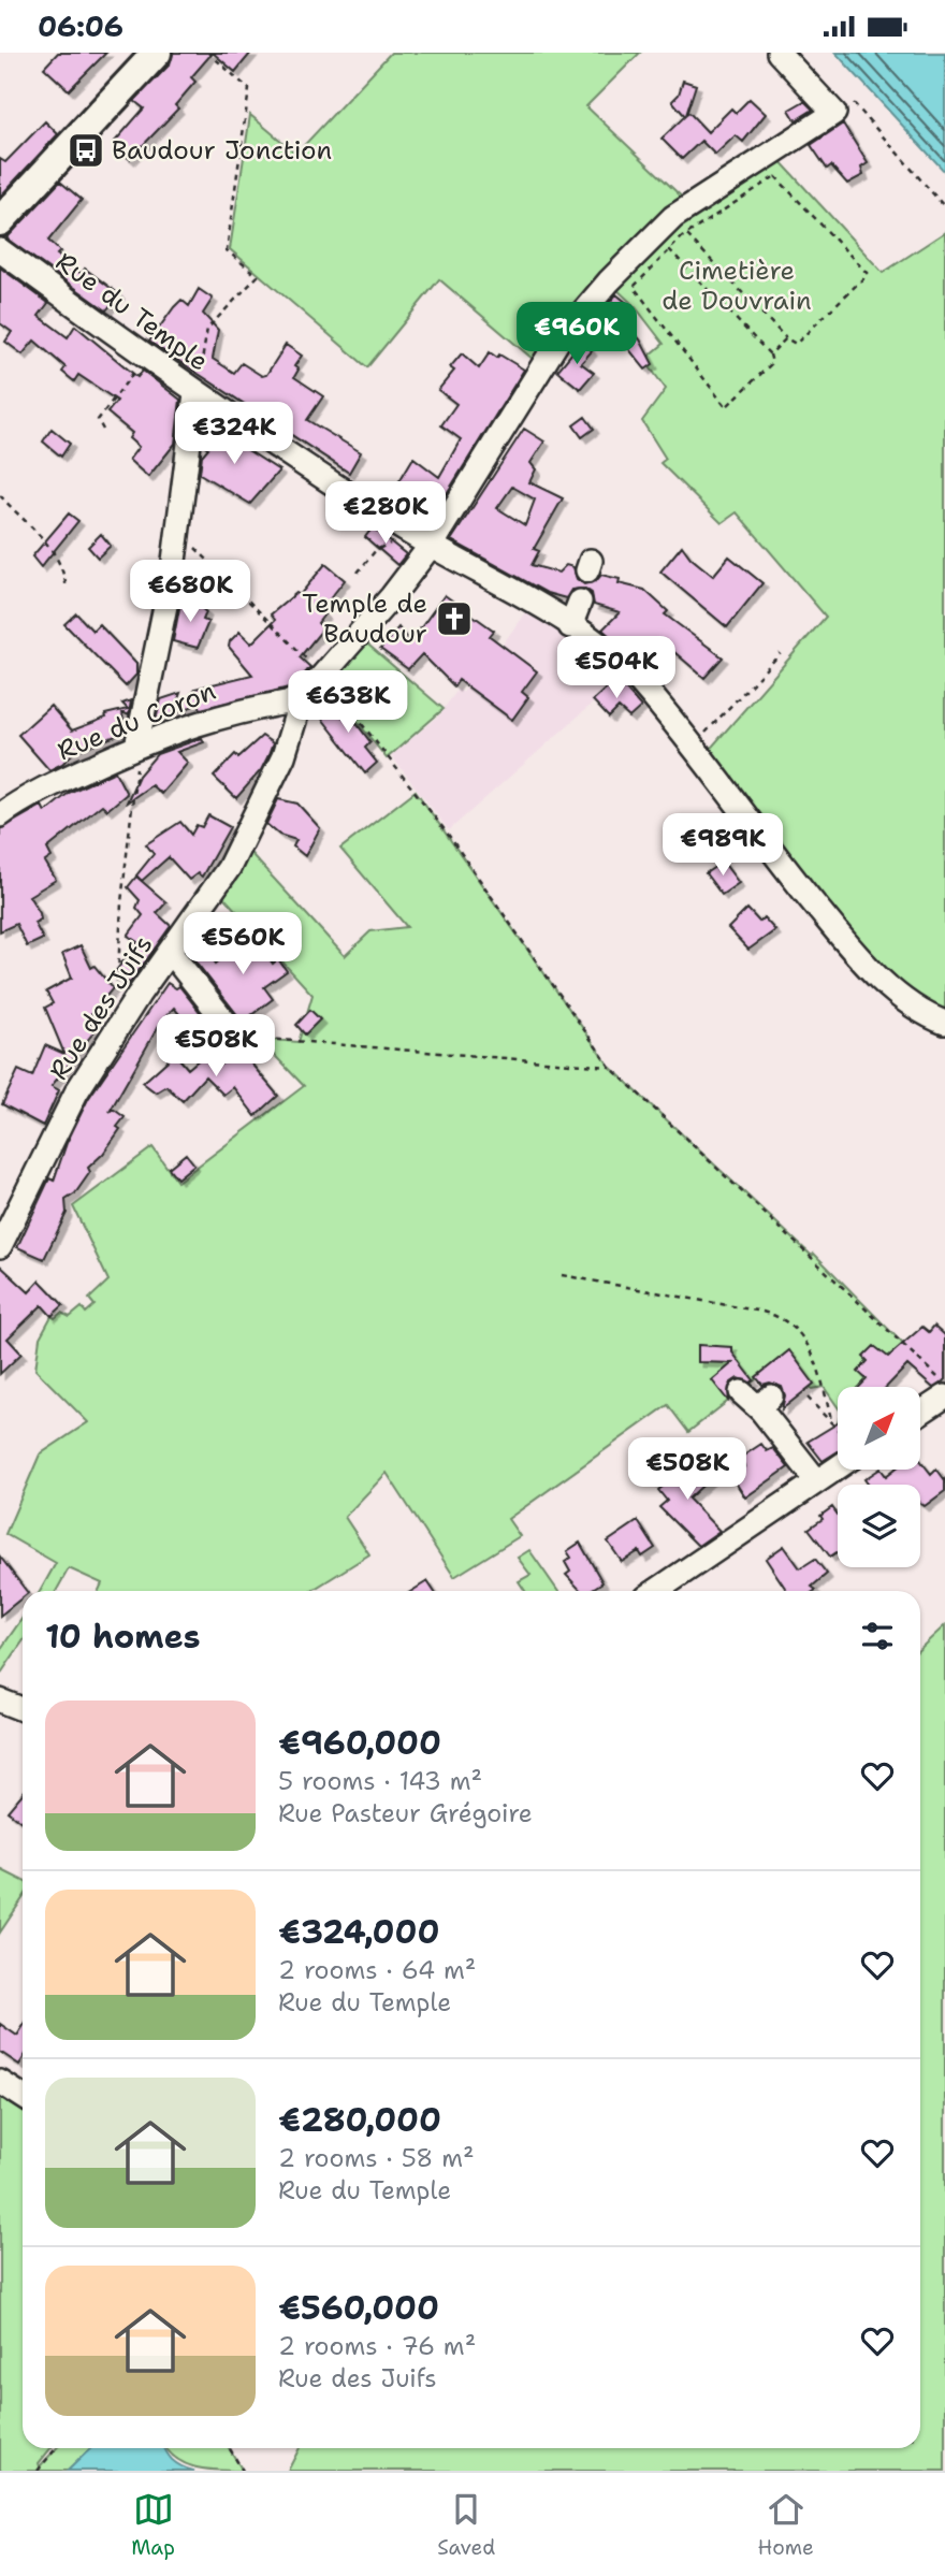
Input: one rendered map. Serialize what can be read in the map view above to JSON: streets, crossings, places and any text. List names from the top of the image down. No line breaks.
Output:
{"streets":{"street":["Rue du Temple","Rue du Coron","Rue des Juifs"]},"crossings":[["Rue du Temple","Rue des Juifs"],["Rue du Coron","Rue des Juifs"]],"parks":["Cimetière de Douvrain"],"places":{"bus stop":["Baudour Jonction"],"church":["Temple de Baudour"]},"north":"top right","page":{"status":"06:06","price":["€960K","€324K","€280K","€680K","€504K","€638K","€989K","€560K","€508K","€508K"],"heading":"10 homes","list":[{"name":"€960,000","note":"5 rooms · 143 m² · Rue Pasteur Grégoire"},{"name":"€324,000","note":"2 rooms · 64 m² · Rue du Temple"},{"name":"€280,000","note":"2 rooms · 58 m² · Rue du Temple"},{"name":"€560,000","note":"2 rooms · 76 m² · Rue des Juifs"}],"tabs":["Map","Saved","Home"]}}
